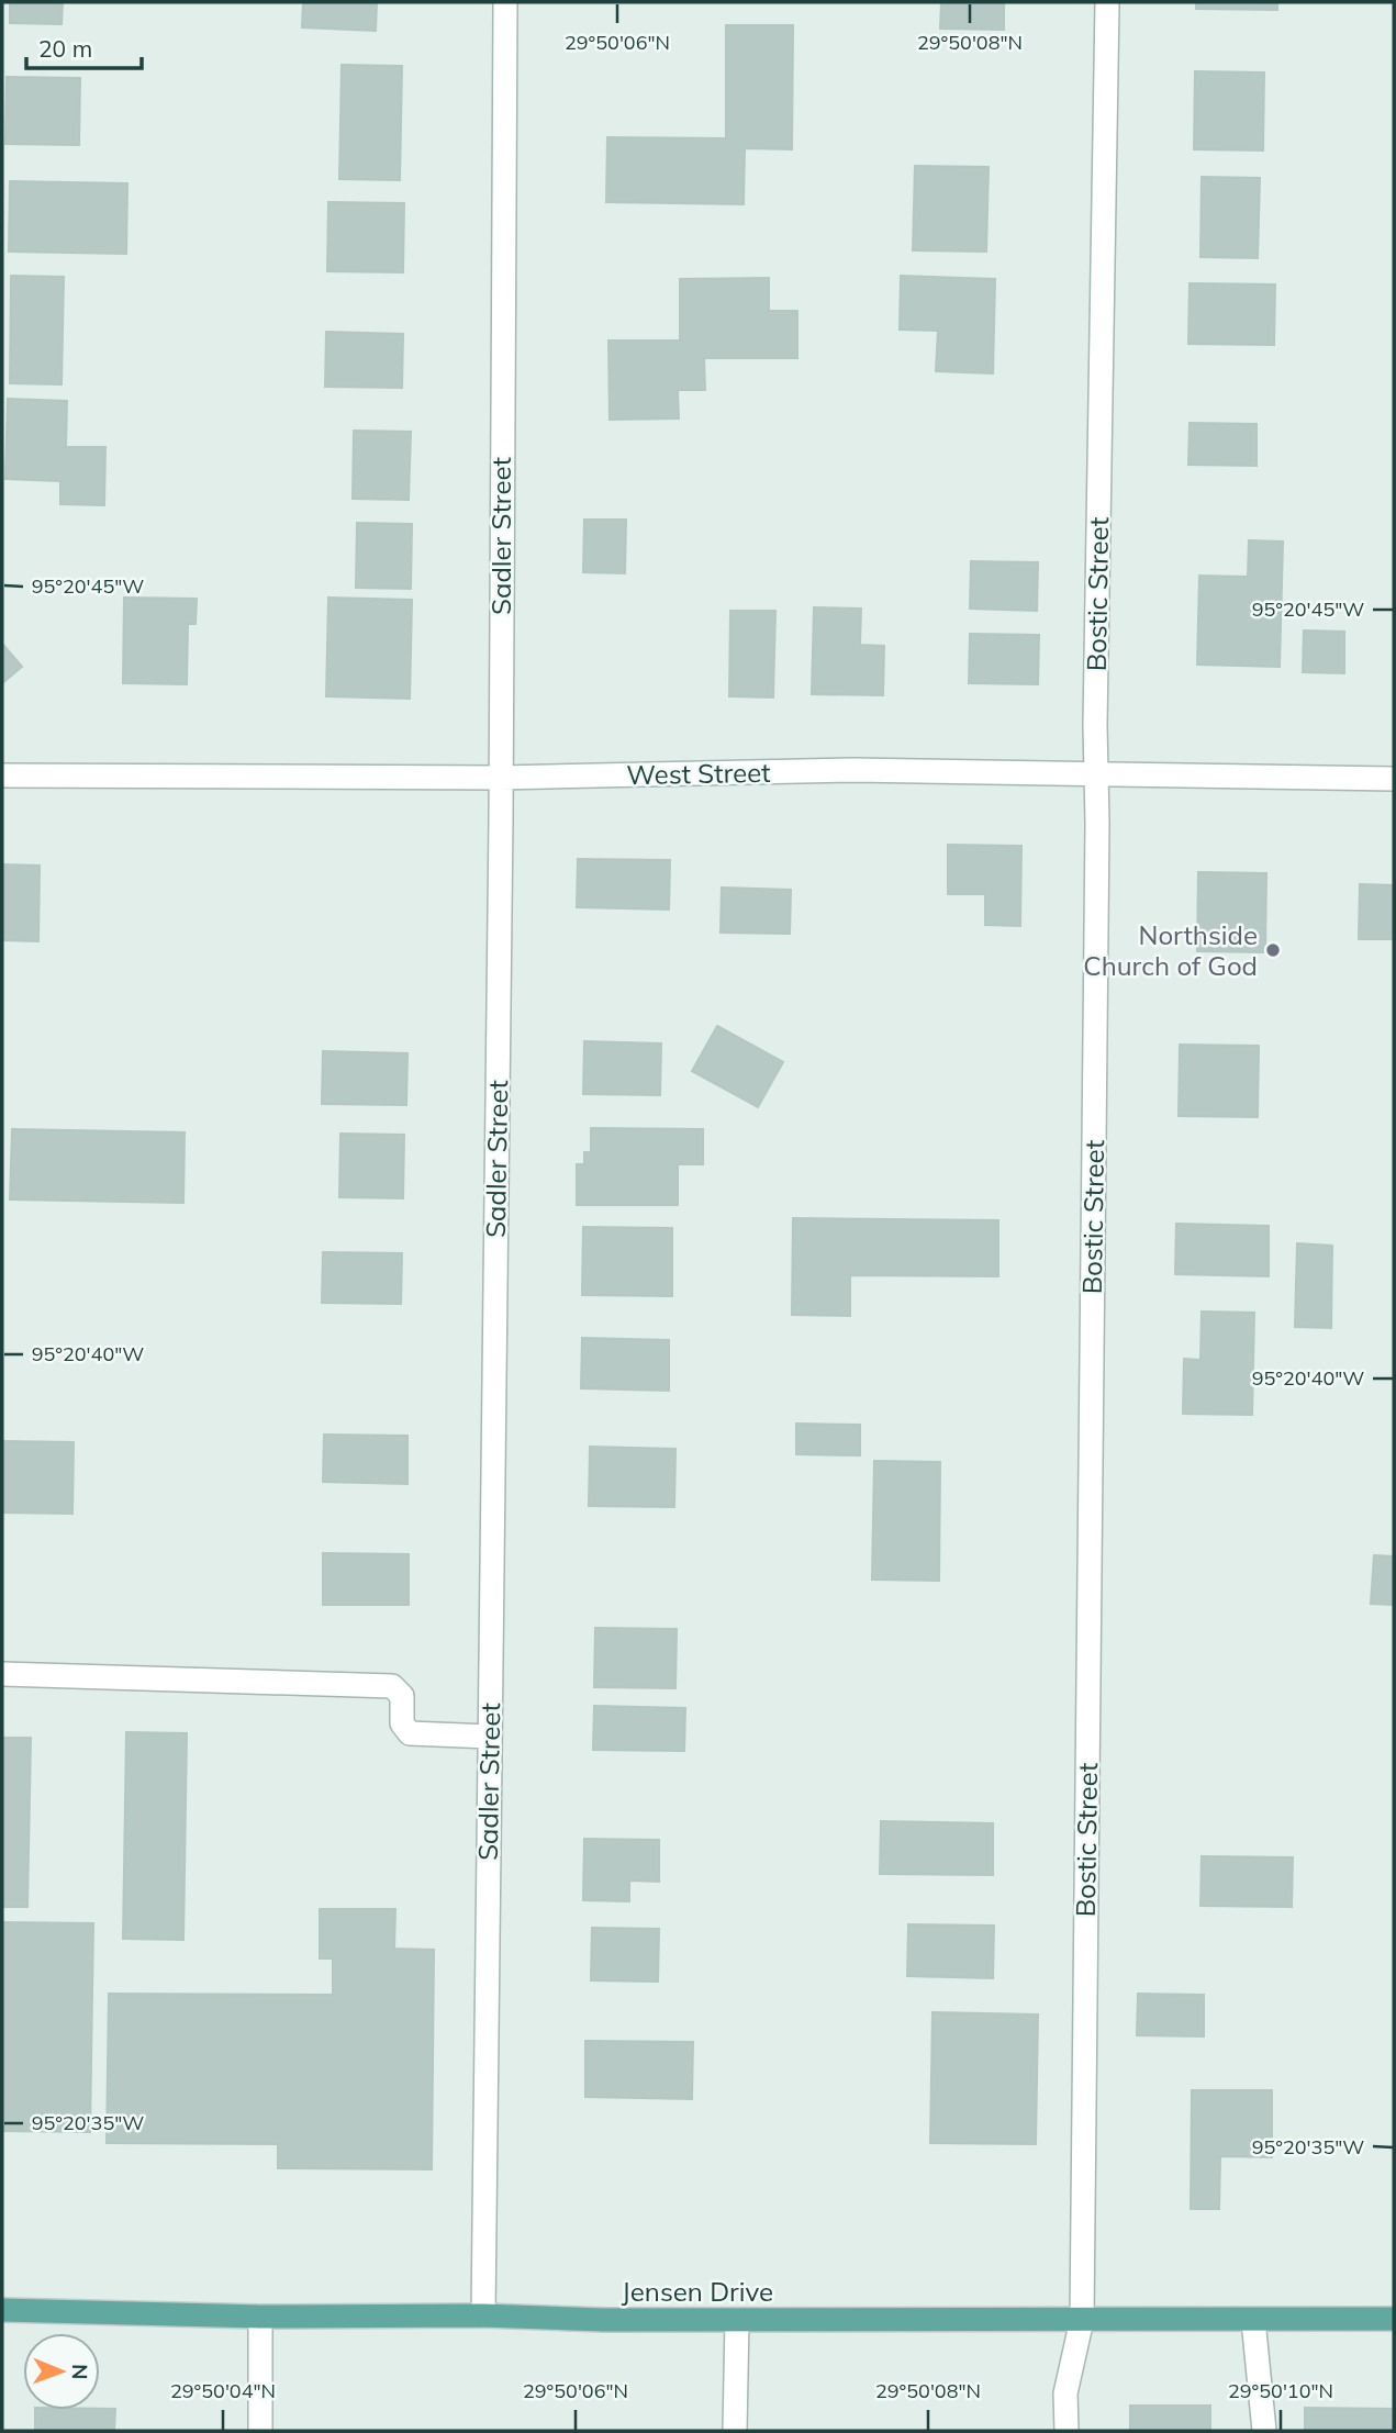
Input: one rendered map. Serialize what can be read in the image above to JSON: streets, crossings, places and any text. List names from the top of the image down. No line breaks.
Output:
{"streets":{"main road":["Jensen Drive"],"street":["Sadler Street","Bostic Street","West Street"]},"crossings":[["Sadler Street","West Street"],["Sadler Street","Jensen Drive"],["Bostic Street","West Street"],["Bostic Street","Jensen Drive"]],"places":["Northside Church of God"],"scale_bar":"20 m","north":"right","coordinates":["29°50'06\"N","29°50'08\"N","95°20'45\"W","95°20'40\"W","95°20'35\"W","29°50'04\"N","29°50'10\"N"]}
